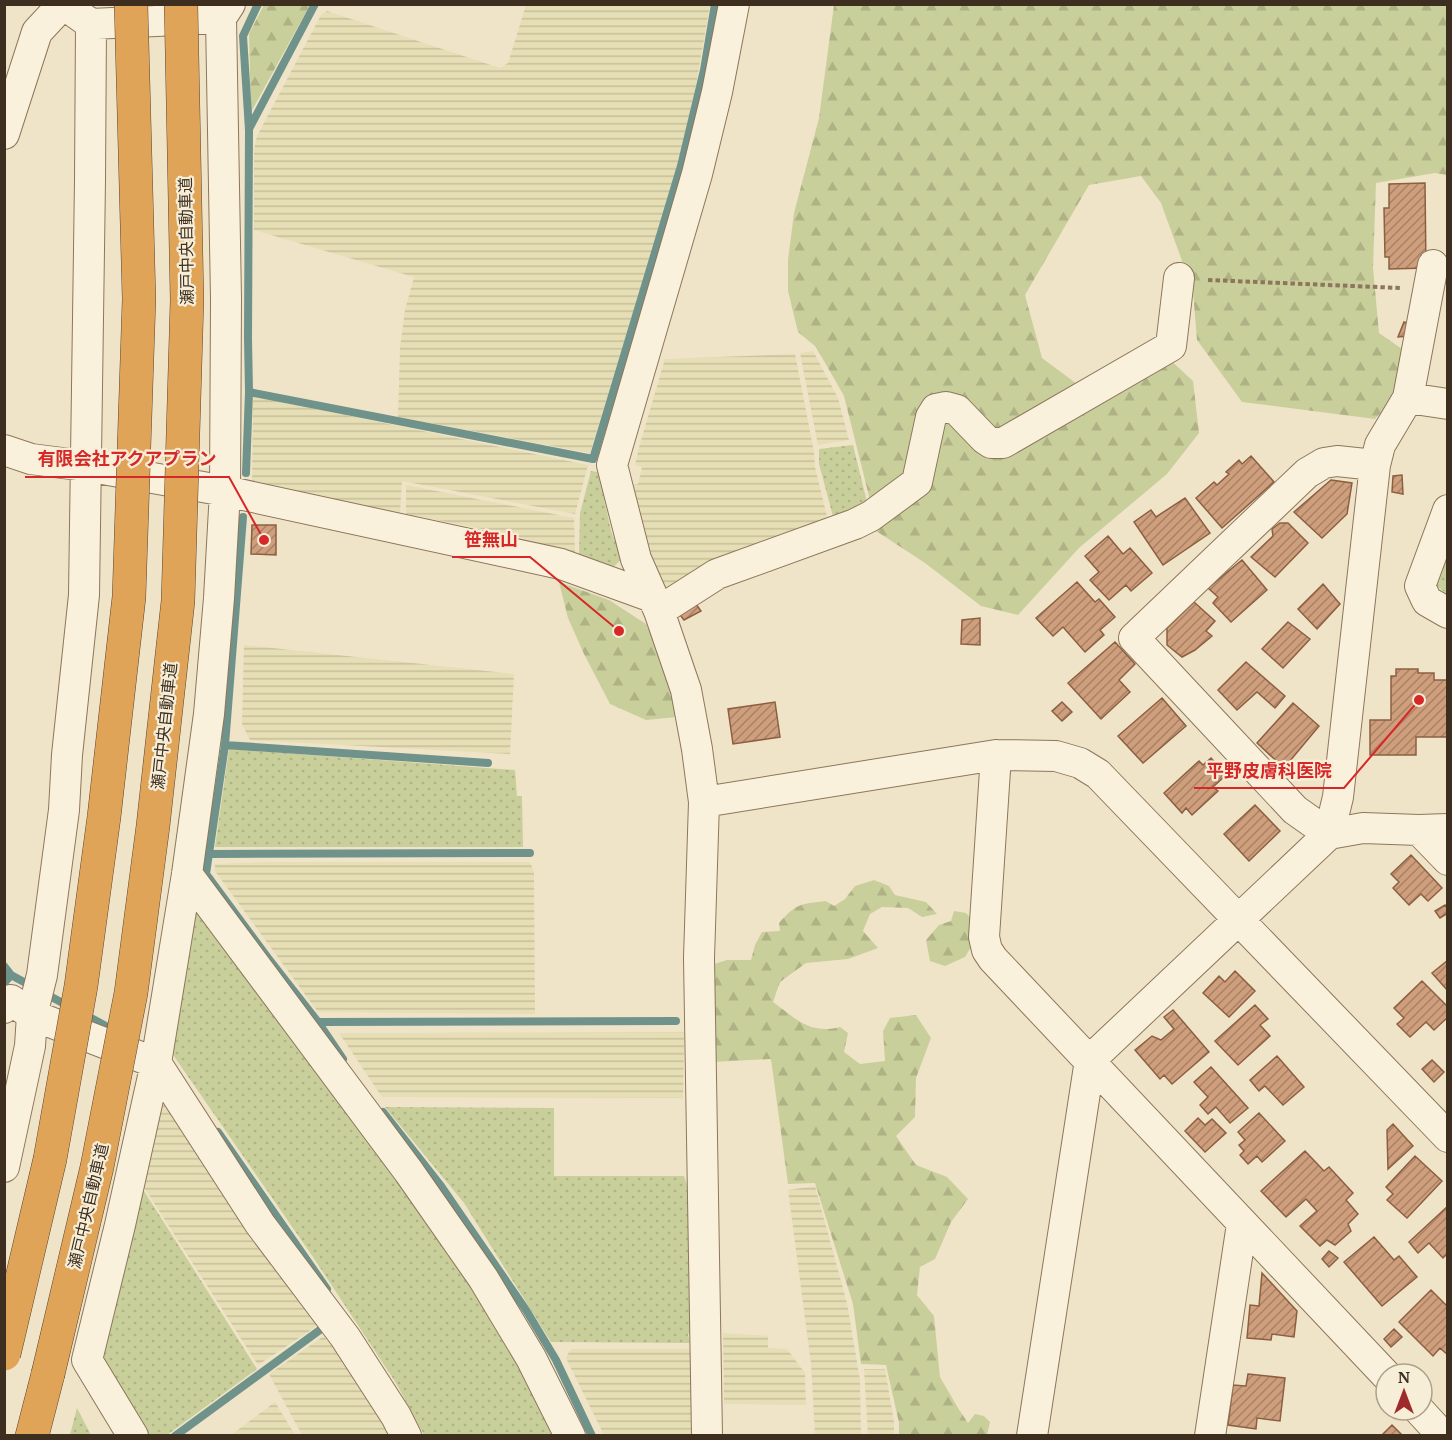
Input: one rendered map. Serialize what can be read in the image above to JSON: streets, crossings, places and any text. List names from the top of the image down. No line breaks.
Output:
{"streets":{"highway":["瀬戸中央自動車道"]},"places":["有限会社アクアプラン","笹無山","平野皮膚科医院"],"north":"top"}
